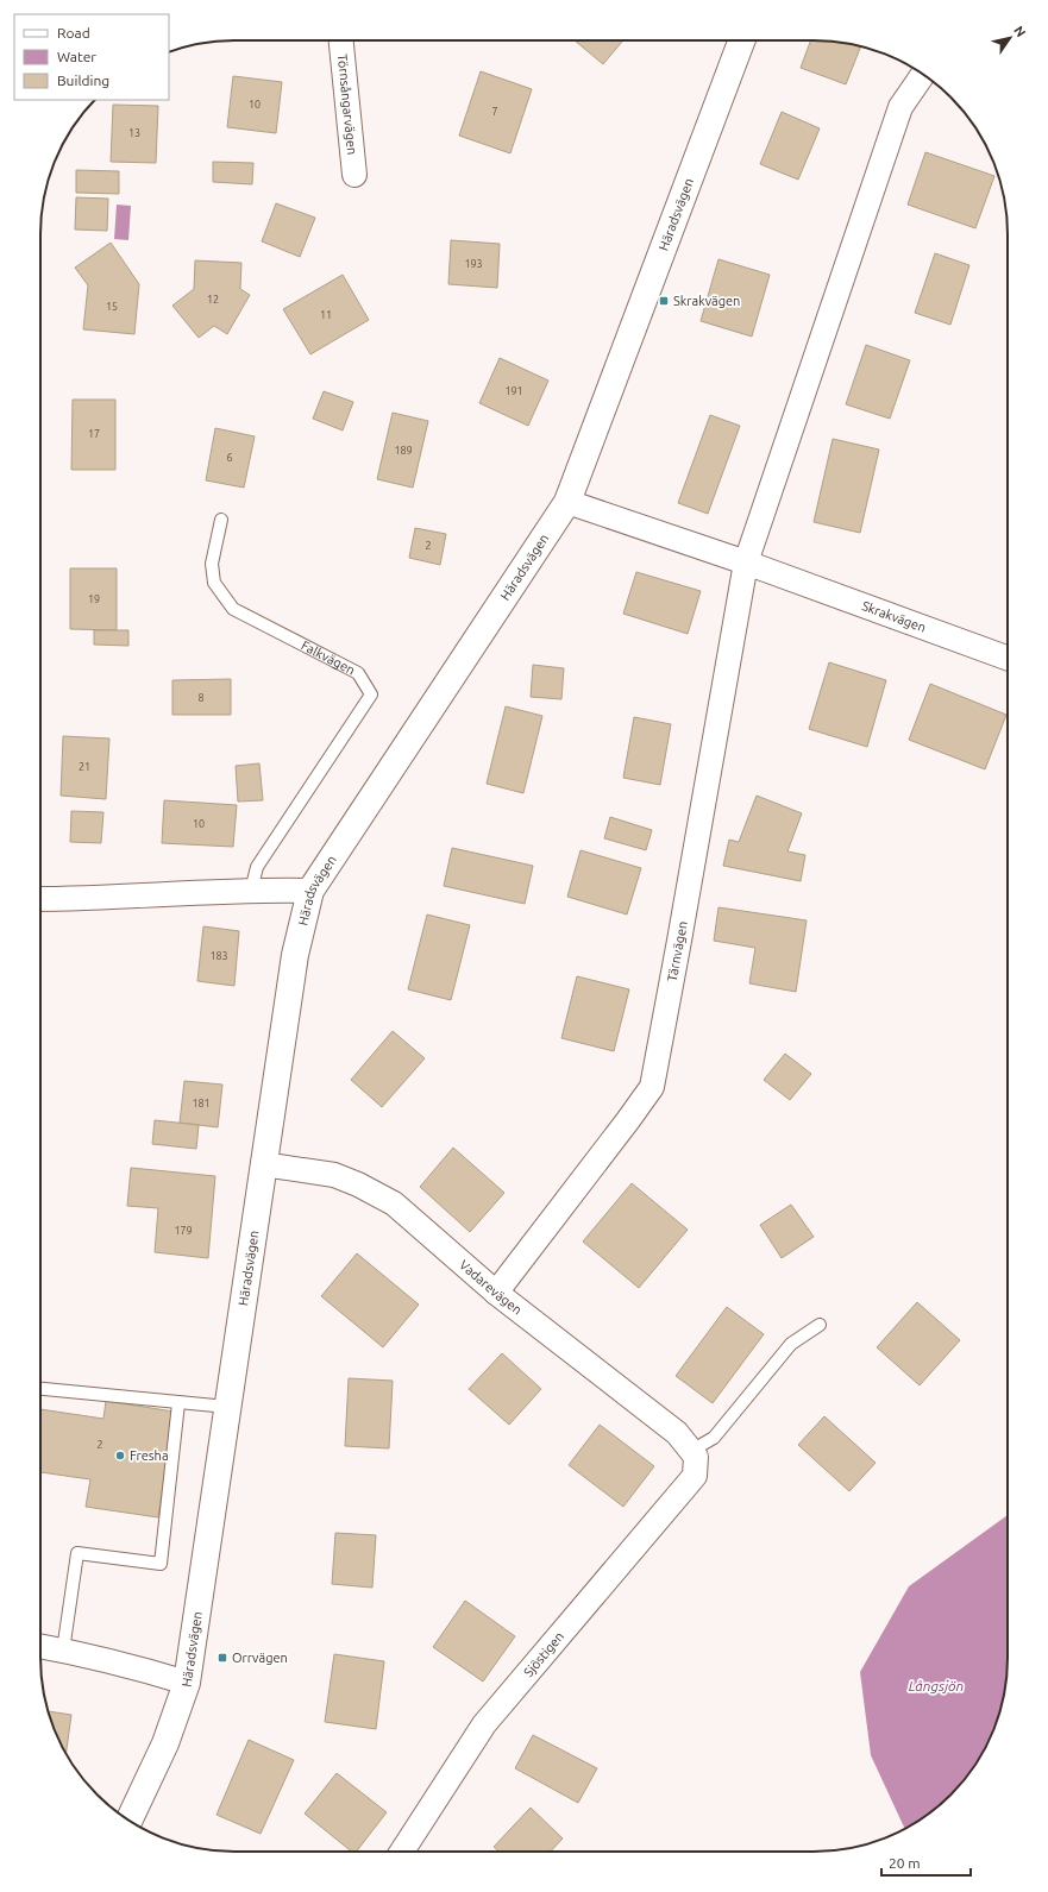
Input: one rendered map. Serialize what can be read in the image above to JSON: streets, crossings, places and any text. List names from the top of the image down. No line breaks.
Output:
{"streets":{"street":["Törnsångarvägen","Häradsvägen","Skrakvägen","Tärnvägen","Vadarevägen","Sjöstigen"],"lane":["Falkvägen"]},"crossings":[["Häradsvägen","Skrakvägen"],["Häradsvägen","Vadarevägen"],["Skrakvägen","Tärnvägen"],["Tärnvägen","Vadarevägen"],["Vadarevägen","Sjöstigen"]],"water":["Långsjön"],"places":{"transit":["Skrakvägen","Orrvägen"],"other":["Fresha"]},"house_numbers":["10","7","13","193","12","15","11","191","17","189","6","2","19","8","21","10","183","181","179","2"],"legend":["Road","Water","Building"],"scale_bar":"20 m","north":"top right"}
